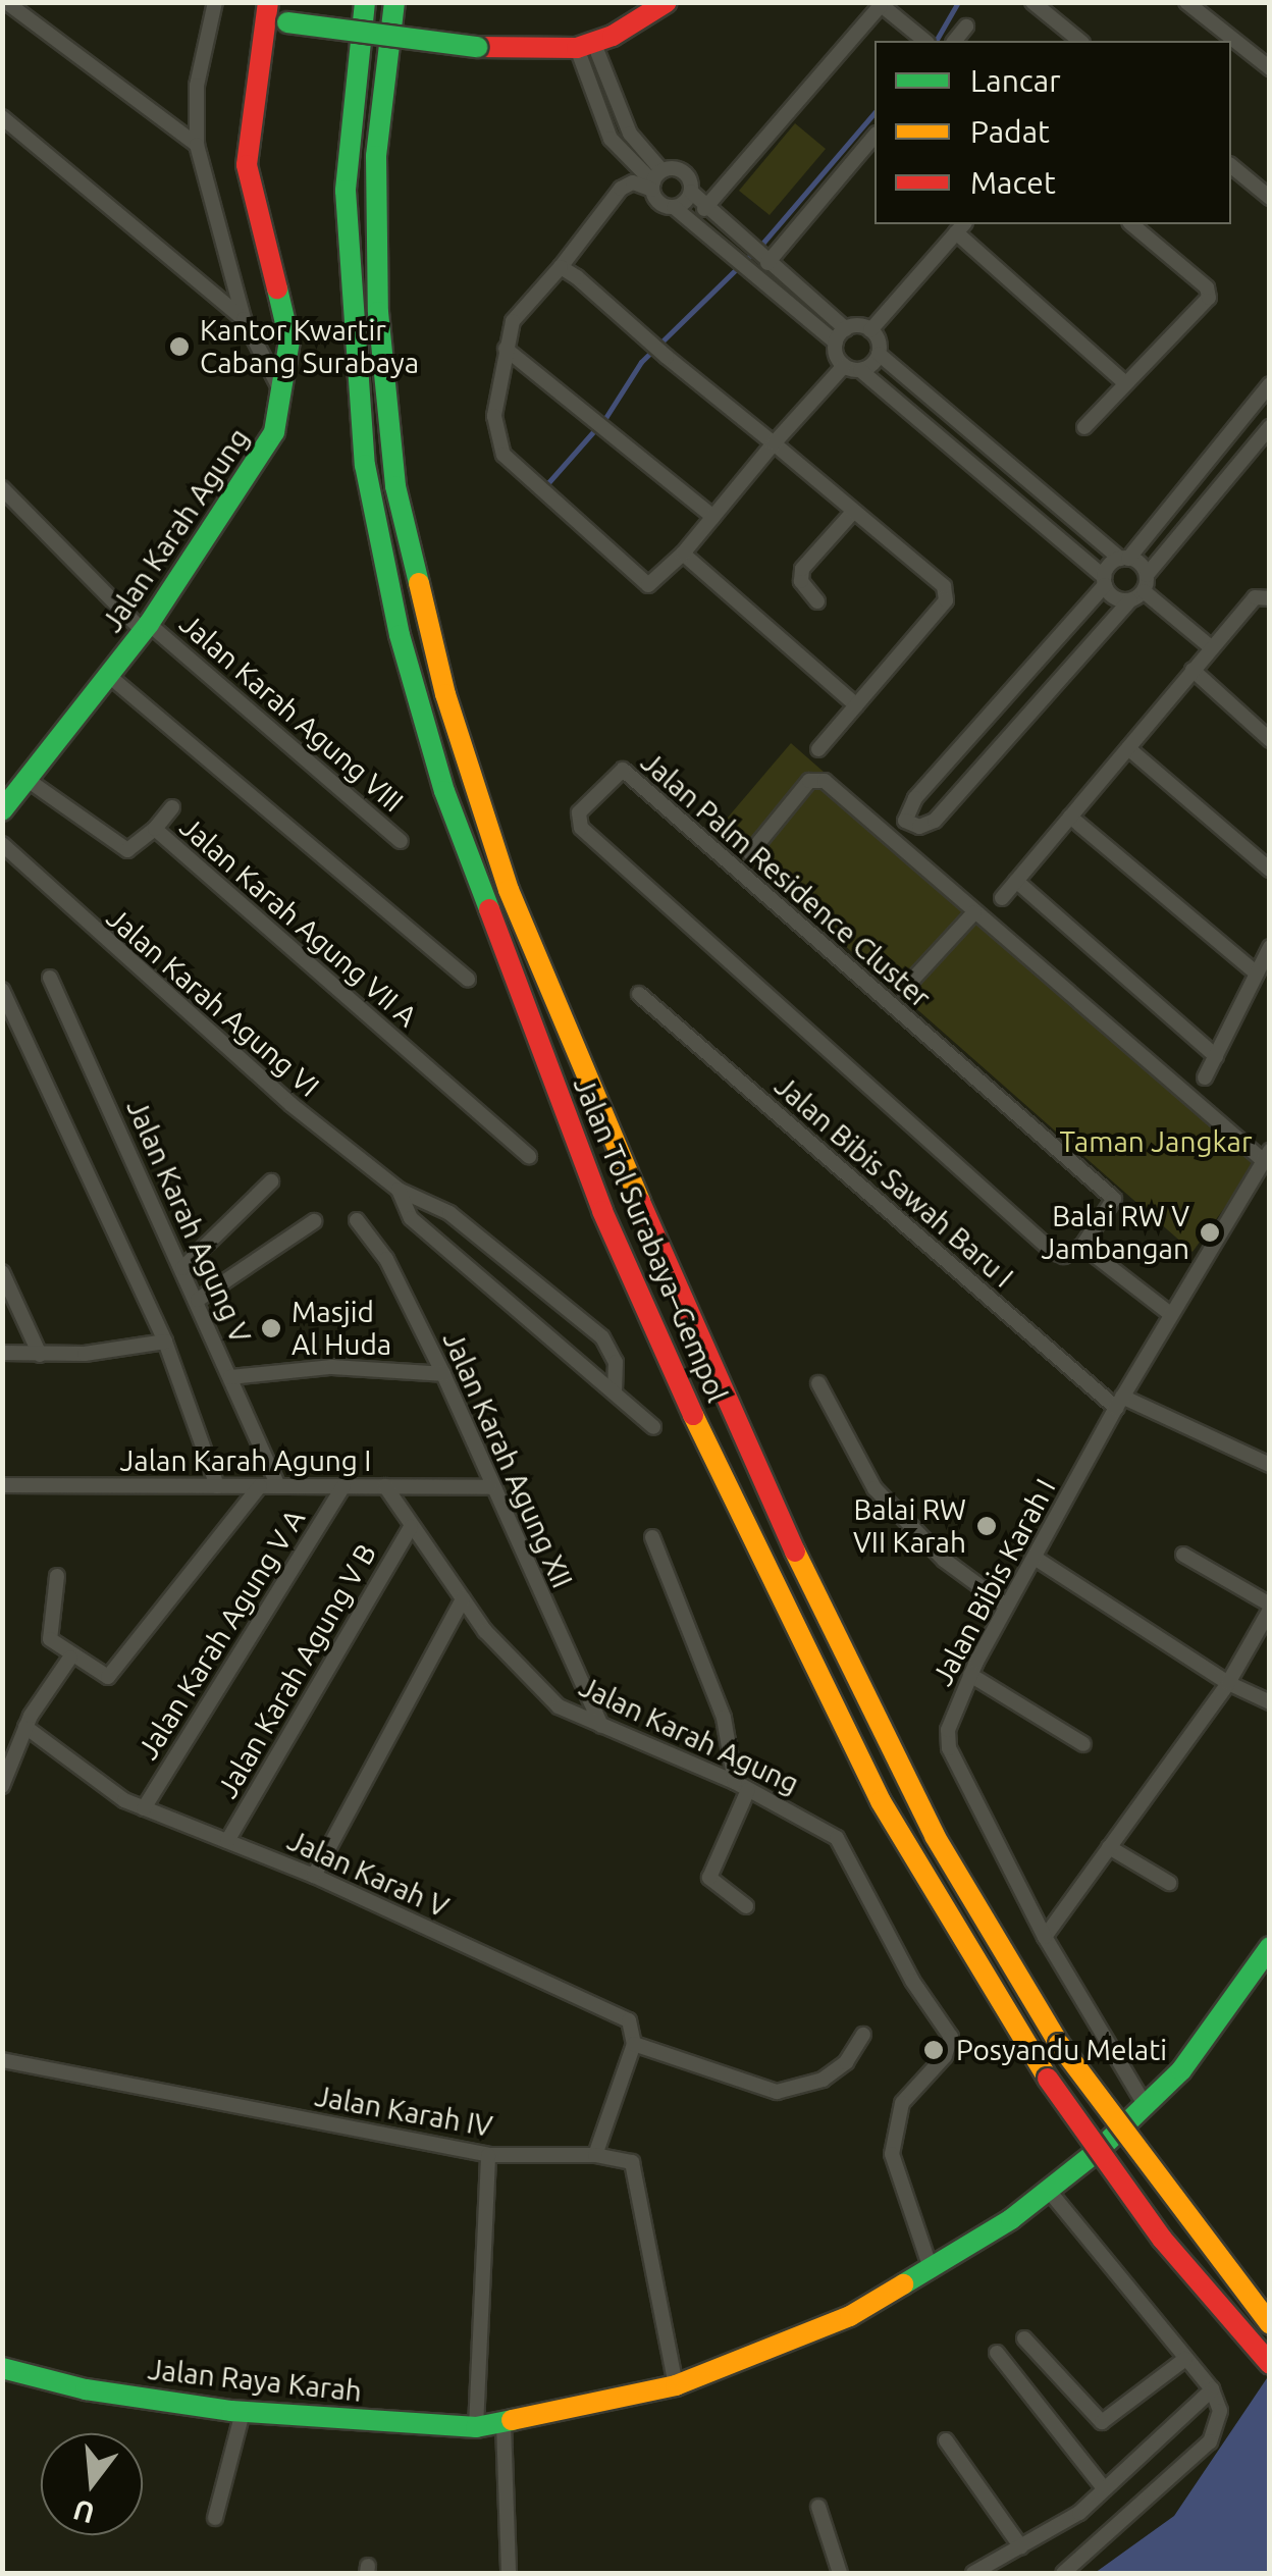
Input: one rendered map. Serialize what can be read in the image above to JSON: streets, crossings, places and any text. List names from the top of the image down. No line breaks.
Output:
{"streets":{"main road":["Jalan Karah Agung","Jalan Tol Surabaya–Gempol","Jalan Raya Karah"],"street":["Jalan Karah Agung VIII","Jalan Palm Residence Cluster","Jalan Karah Agung VII A","Jalan Karah Agung VI","Jalan Bibis Sawah Baru I","Jalan Karah Agung V","Jalan Karah Agung XII","Jalan Karah Agung I","Jalan Bibis Karah I","Jalan Karah Agung V A","Jalan Karah Agung V B","Jalan Karah V","Jalan Karah IV"]},"crossings":[["Jalan Karah Agung","Jalan Karah Agung VIII"],["Jalan Karah Agung","Jalan Karah Agung VII A"],["Jalan Karah Agung","Jalan Karah Agung XII"],["Jalan Karah Agung","Jalan Karah Agung I"],["Jalan Karah Agung","Jalan Karah Agung V B"],["Jalan Karah Agung","Jalan Raya Karah"],["Jalan Palm Residence Cluster","Jalan Bibis Karah I"],["Jalan Bibis Sawah Baru I","Jalan Bibis Karah I"],["Jalan Karah Agung V","Jalan Karah Agung I"],["Jalan Karah Agung XII","Jalan Karah Agung I"],["Jalan Karah Agung I","Jalan Karah Agung V A"],["Jalan Bibis Karah I","Jalan Raya Karah"],["Jalan Karah Agung V A","Jalan Karah V"],["Jalan Karah Agung V B","Jalan Karah V"],["Jalan Karah IV","Jalan Raya Karah"]],"parks":["Taman Jangkar"],"places":["Kantor Kwartir Cabang Surabaya","Balai RW V Jambangan","Masjid Al Huda","Balai RW VII Karah","Posyandu Melati"],"legend":["Lancar","Padat","Macet"],"north":"bottom"}
